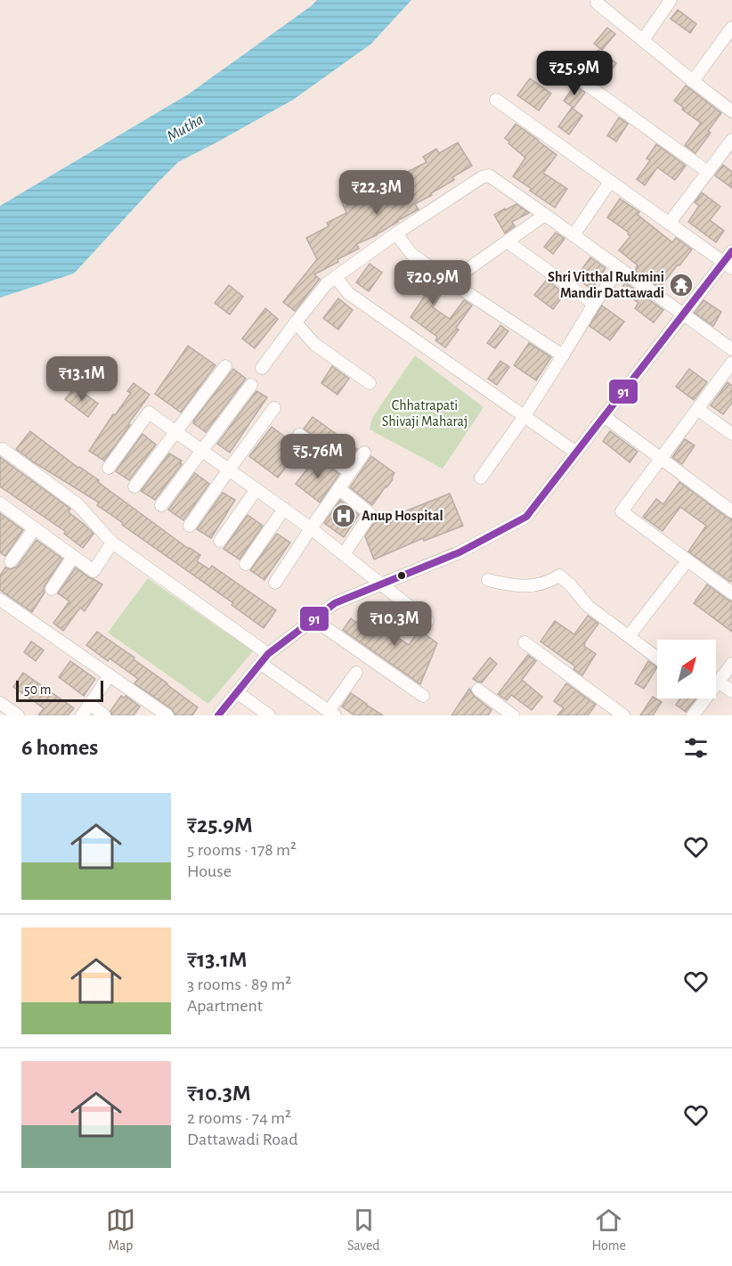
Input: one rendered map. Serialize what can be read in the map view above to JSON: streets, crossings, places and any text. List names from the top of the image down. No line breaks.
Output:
{"water":["Mutha"],"parks":["Chhatrapati Shivaji Maharaj"],"places":{"temple":["Shri Vitthal Rukmini Mandir Dattawadi"],"hospital":["Anup Hospital"]},"lines":["transit line 91"],"scale_bar":"50 m","north":"top right","page":{"price":["₹25.9M","₹22.3M","₹20.9M","₹13.1M","₹5.76M","₹10.3M"],"scale":"50 m","heading":"6 homes","list":[{"name":"₹25.9M","note":"5 rooms · 178 m² · House"},{"name":"₹13.1M","note":"3 rooms · 89 m² · Apartment"},{"name":"₹10.3M","note":"2 rooms · 74 m² · Dattawadi Road"}],"tabs":["Map","Saved","Home"]}}
